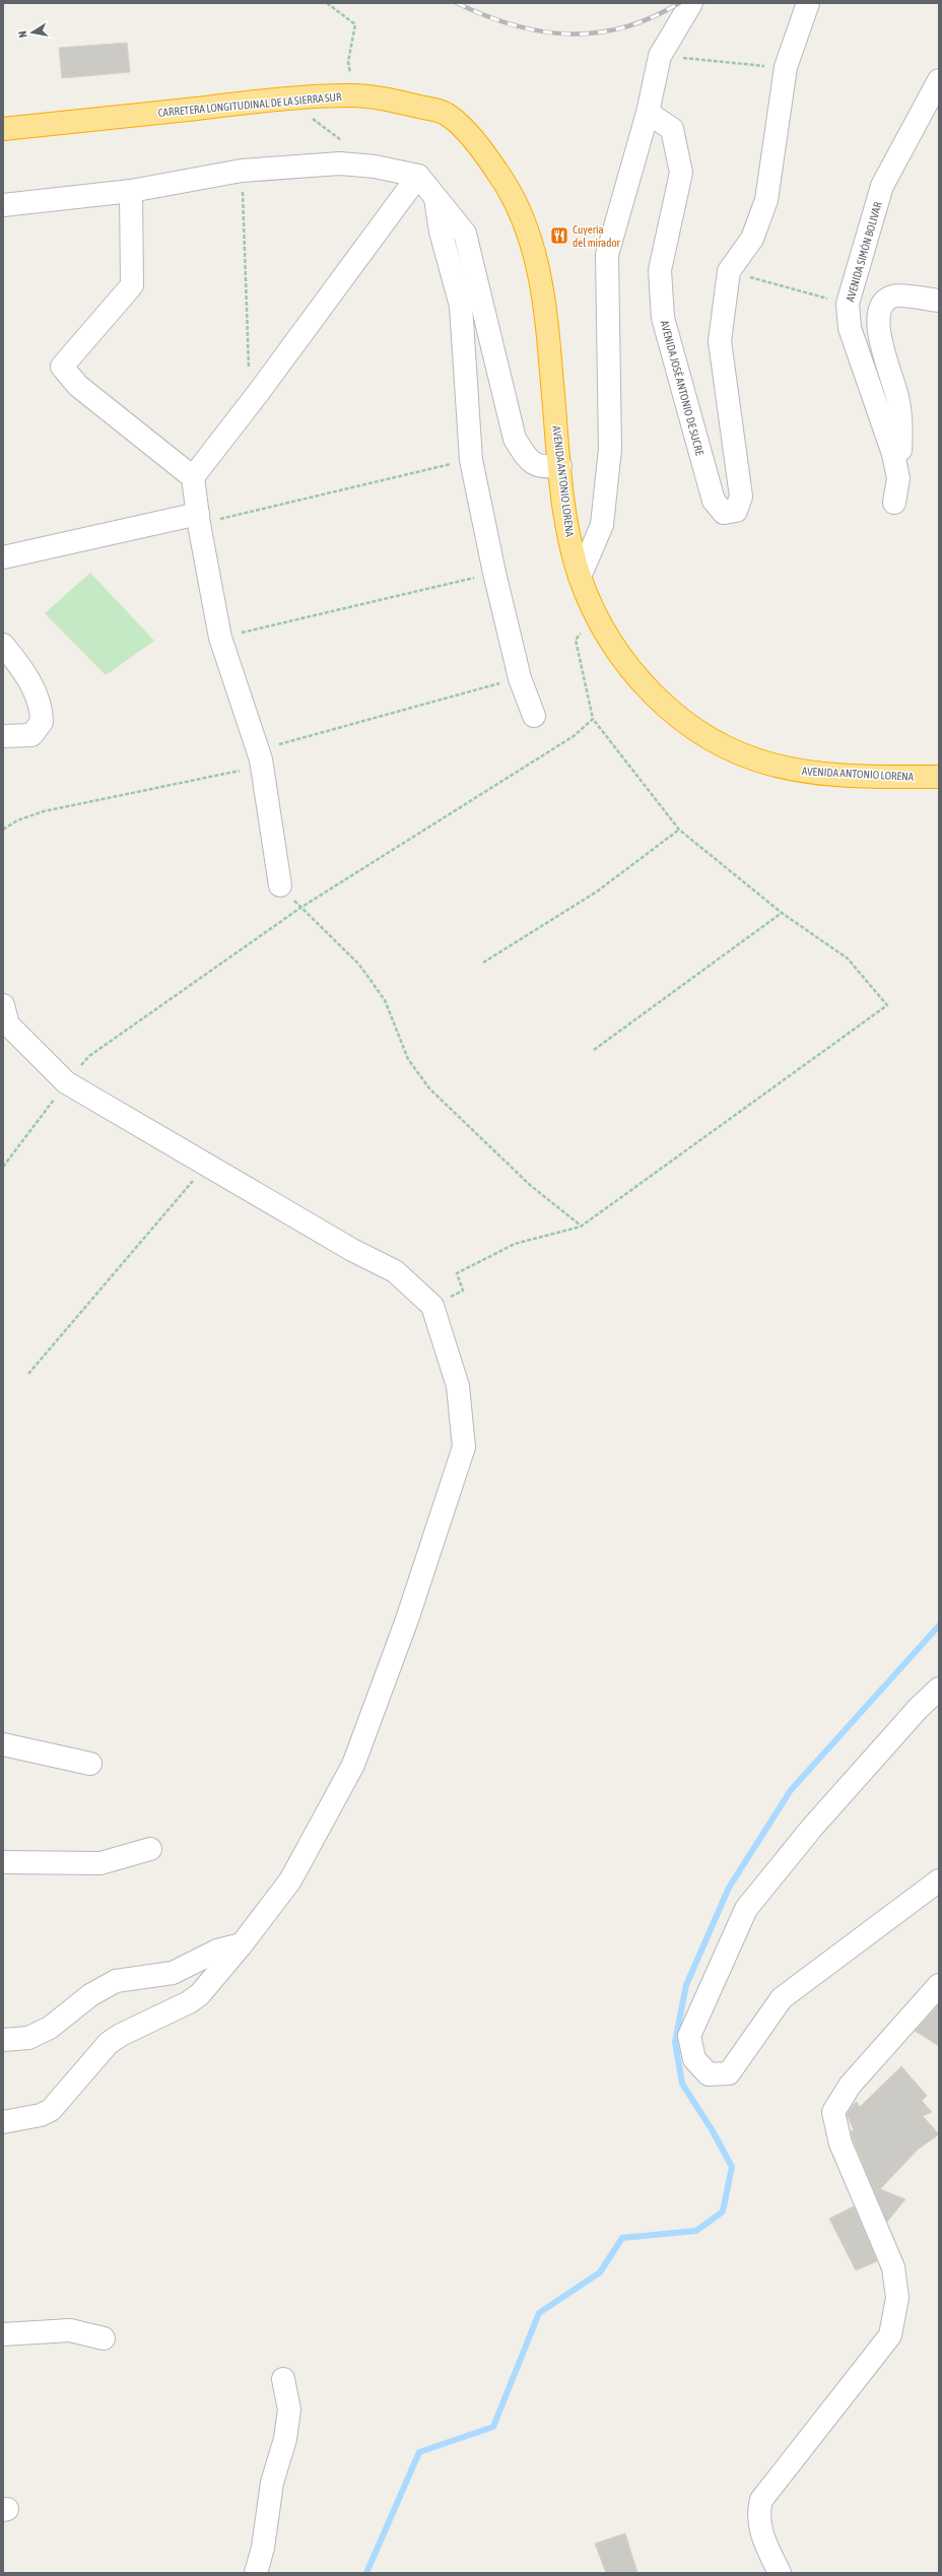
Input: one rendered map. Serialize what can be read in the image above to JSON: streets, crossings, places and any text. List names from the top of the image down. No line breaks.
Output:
{"streets":{"highway":["CARRETERA LONGITUDINAL DE LA SIERRA SUR","AVENIDA ANTONIO LORENA"],"street":["AVENIDA SIMÓN BOLIVAR","AVENIDA JOSÉ ANTONIO DE SUCRE"]},"crossings":[["CARRETERA LONGITUDINAL DE LA SIERRA SUR","AVENIDA ANTONIO LORENA"]],"places":{"restaurant":["Cuyeria del mirador"]},"north":"left"}
